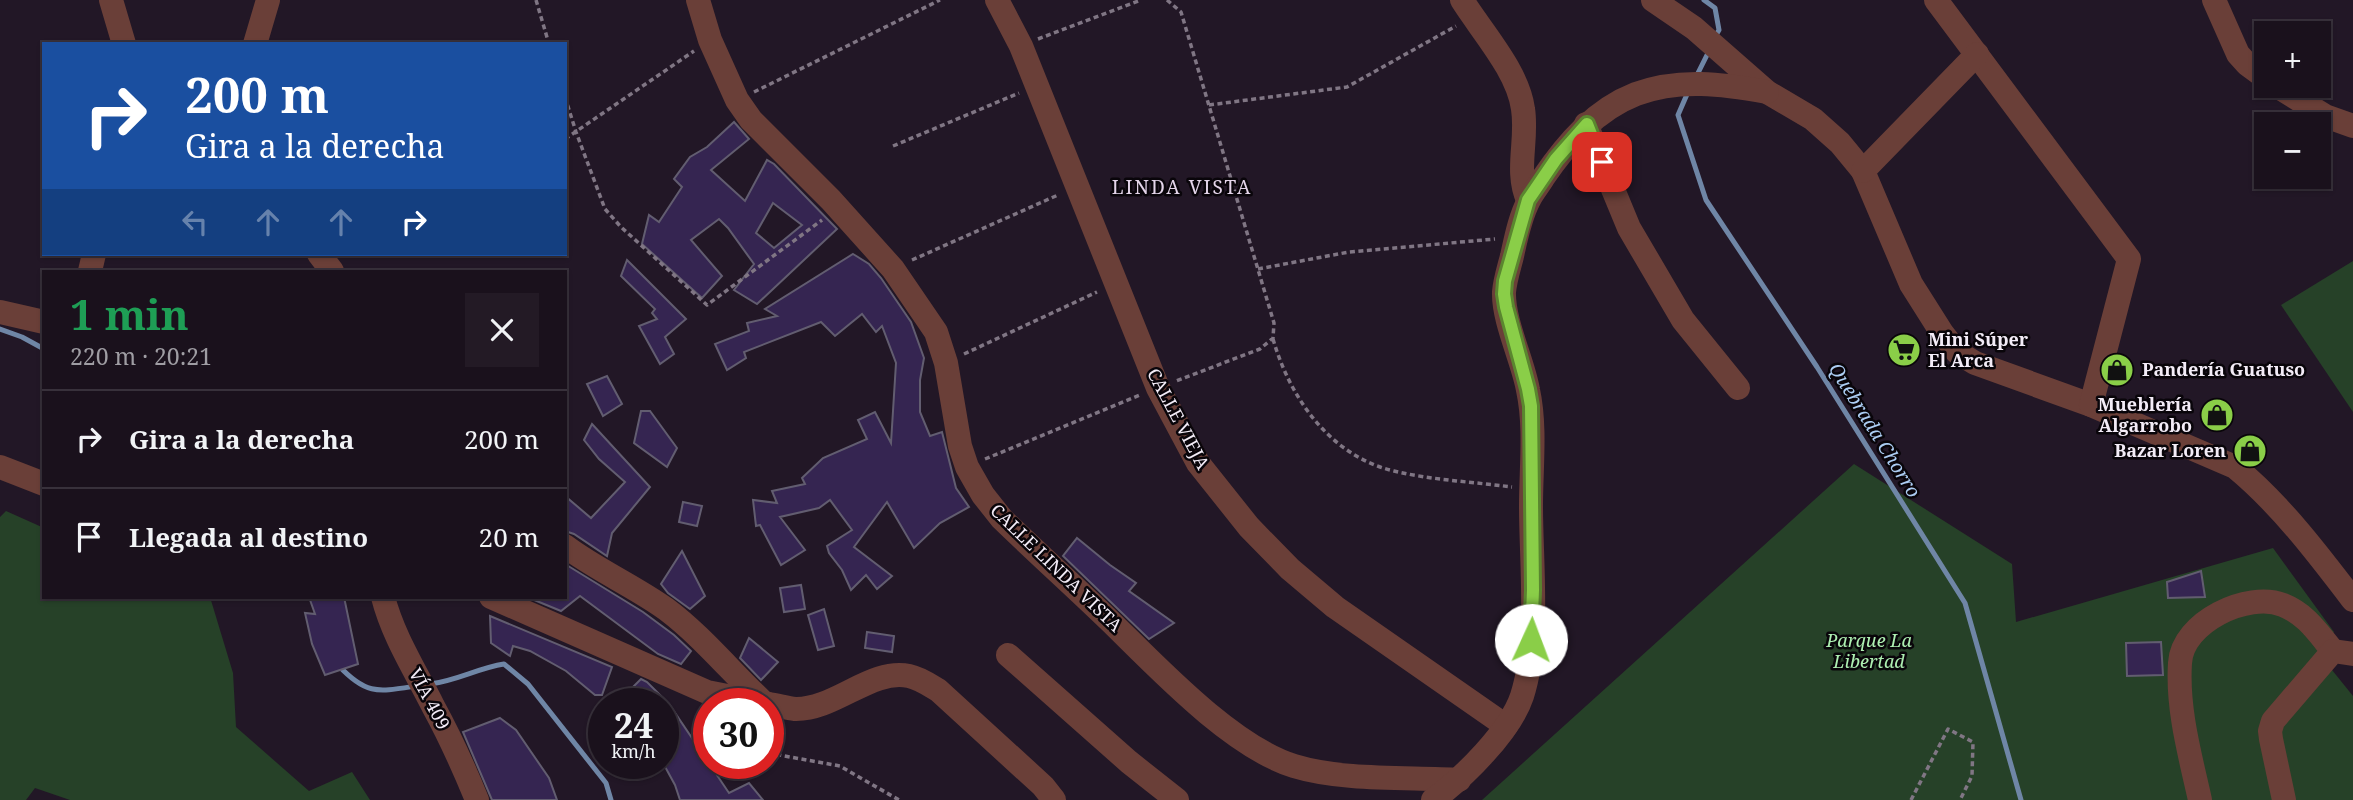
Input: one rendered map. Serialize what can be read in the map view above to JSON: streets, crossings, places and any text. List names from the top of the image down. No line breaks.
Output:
{"streets":{"street":["CALLE VIEJA","CALLE LINDA VISTA","VÍA 409"]},"districts":["LINDA VISTA"],"water":["Quebrada Chorro"],"parks":["Parque La Libertad"],"places":{"supermarket":["Mini Súper El Arca"],"shop":["Pandería Guatuso","Mueblería Algarrobo","Bazar Loren"]},"page":{"map_buttons":["+","−"],"turn":["200 m","Gira a la derecha"],"heading":["1 min","220 m · 20:21"],"list":[{"name":"Gira a la derecha","value":"200 m"},{"name":"Llegada al destino","value":"20 m"}],"speed":"24 km/h","limit":"30"}}
